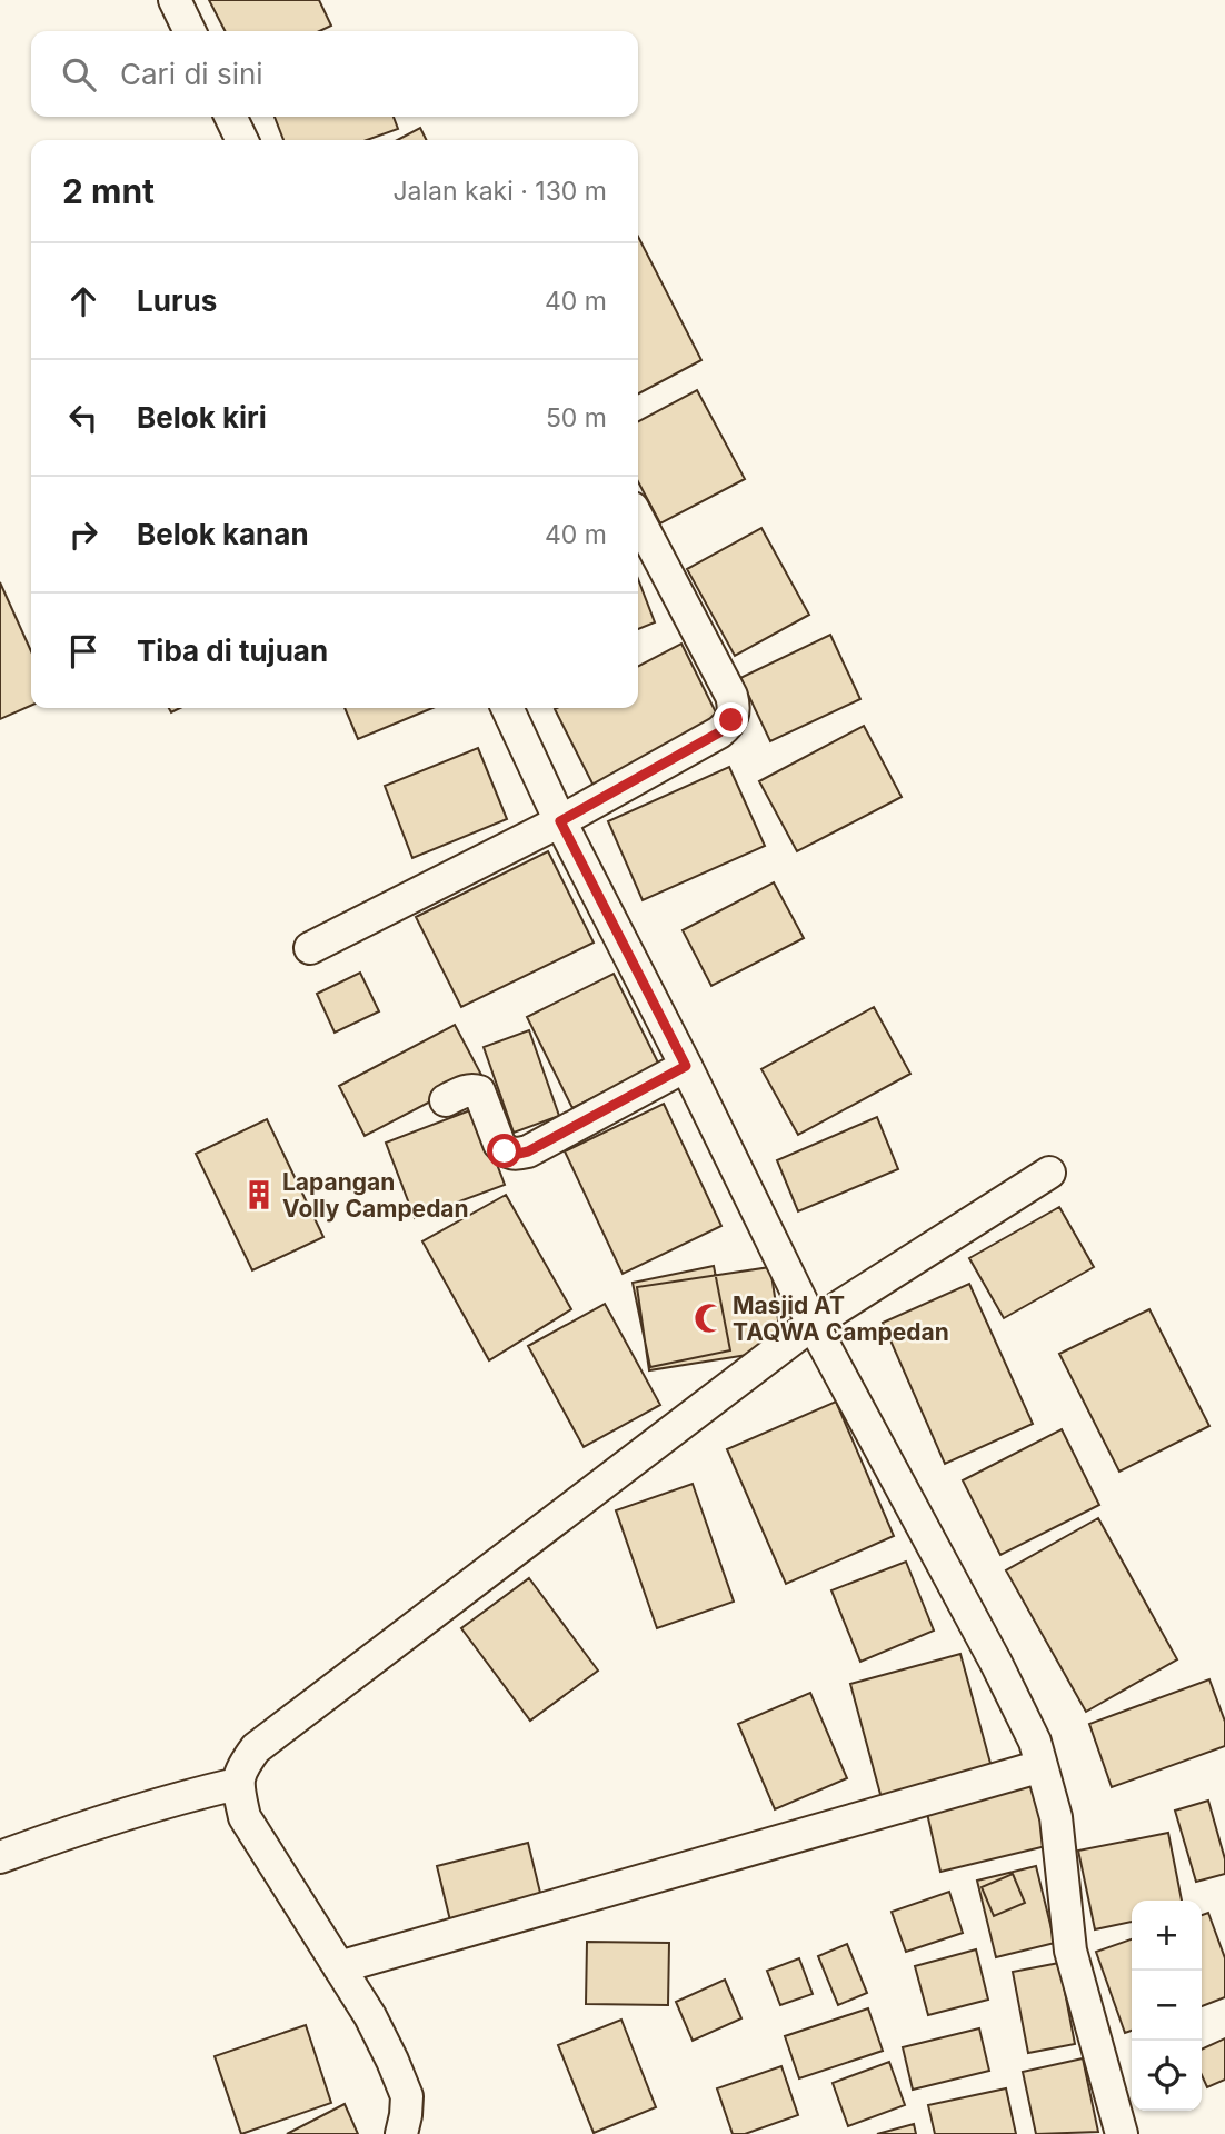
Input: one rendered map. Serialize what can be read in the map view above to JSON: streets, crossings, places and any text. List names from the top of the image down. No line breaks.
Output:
{"places":{"building":["Lapangan Volly Campedan"],"mosque":["Masjid AT TAQWA Campedan"]},"page":{"search":"Cari di sini","heading":["2 mnt","Jalan kaki · 130 m"],"list":[["Lurus","40 m"],["Belok kiri","50 m"],["Belok kanan","40 m"],"Tiba di tujuan"],"map_buttons":["+","−"]}}
